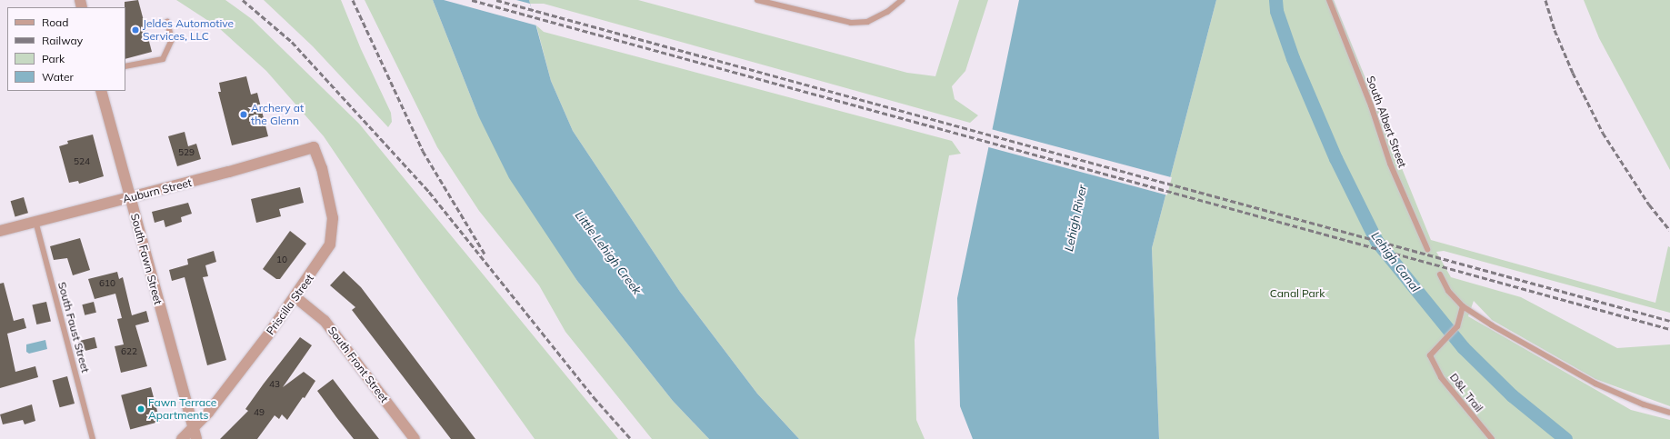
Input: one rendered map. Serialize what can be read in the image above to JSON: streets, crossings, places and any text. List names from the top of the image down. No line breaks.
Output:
{"streets":{"street":["Auburn Street","South Fawn Street","Priscilla Street","South Front Street"],"lane":["South Albert Street","South Faust Street","D&L Trail"]},"crossings":[["Auburn Street","South Fawn Street"],["Auburn Street","Priscilla Street"],["Auburn Street","South Faust Street"],["South Fawn Street","Priscilla Street"],["Priscilla Street","South Front Street"]],"water":["Lehigh River","Little Lehigh Creek","Lehigh Canal"],"parks":["Canal Park"],"places":["Jeldes Automotive Services, LLC","Archery at the Glenn","Fawn Terrace Apartments"],"house_numbers":["529","524","10","610","622","43","49"],"legend":["Road","Railway","Park","Water"]}
